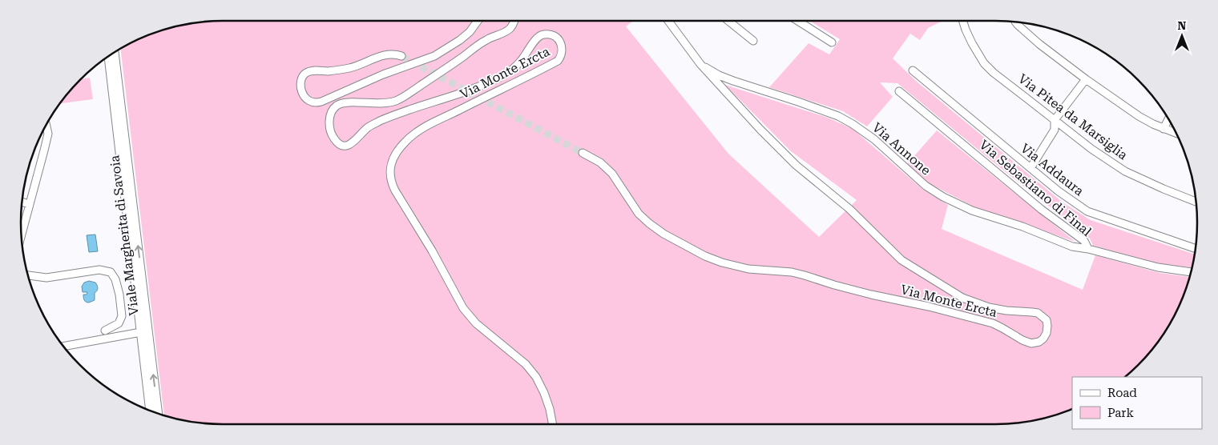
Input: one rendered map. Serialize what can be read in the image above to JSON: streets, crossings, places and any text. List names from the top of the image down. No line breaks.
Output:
{"streets":{"street":["Via Monte Ercta","Via Pitea da Marsiglia","Via Annone","Via Addaura","Via Sebastiano di Final","Viale Margherita di Savoia"]},"crossings":[["Via Monte Ercta","Via Annone"],["Via Annone","Via Sebastiano di Final"]],"legend":["Road","Park"],"north":"top"}
